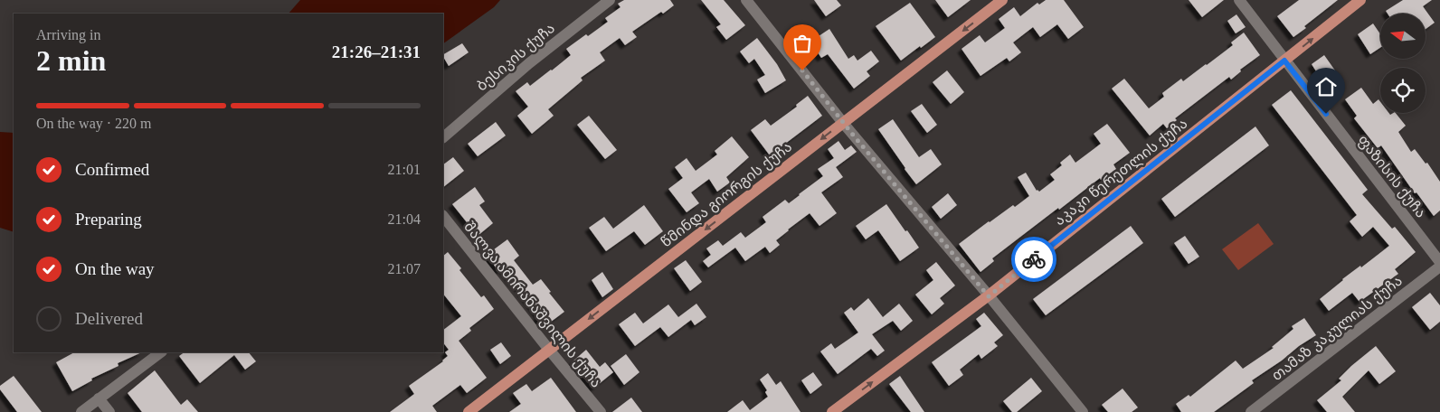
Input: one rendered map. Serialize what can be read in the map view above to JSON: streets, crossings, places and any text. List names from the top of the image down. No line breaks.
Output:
{"streets":{"main road":["აკაკი წერეთლის ქუჩა","წმინდა გიორგის ქუჩა"],"street":["ბესიკის ქუჩა","ფაზისის ქუჩა","შალვა ამირანაშვილის ქუჩა","თამაზ კაკულიას ქუჩა"]},"crossings":[["აკაკი წერეთლის ქუჩა","ფაზისის ქუჩა"],["წმინდა გიორგის ქუჩა","შალვა ამირანაშვილის ქუჩა"]],"one_way":["აკაკი წერეთლის ქუჩა","წმინდა გიორგის ქუჩა"],"north":"left","page":{"heading":["2 min","Arriving in","21:26–21:31"],"bar":"On the way · 220 m","list":[["Confirmed","21:01"],["Preparing","21:04"],["On the way","21:07"],"Delivered"]}}
